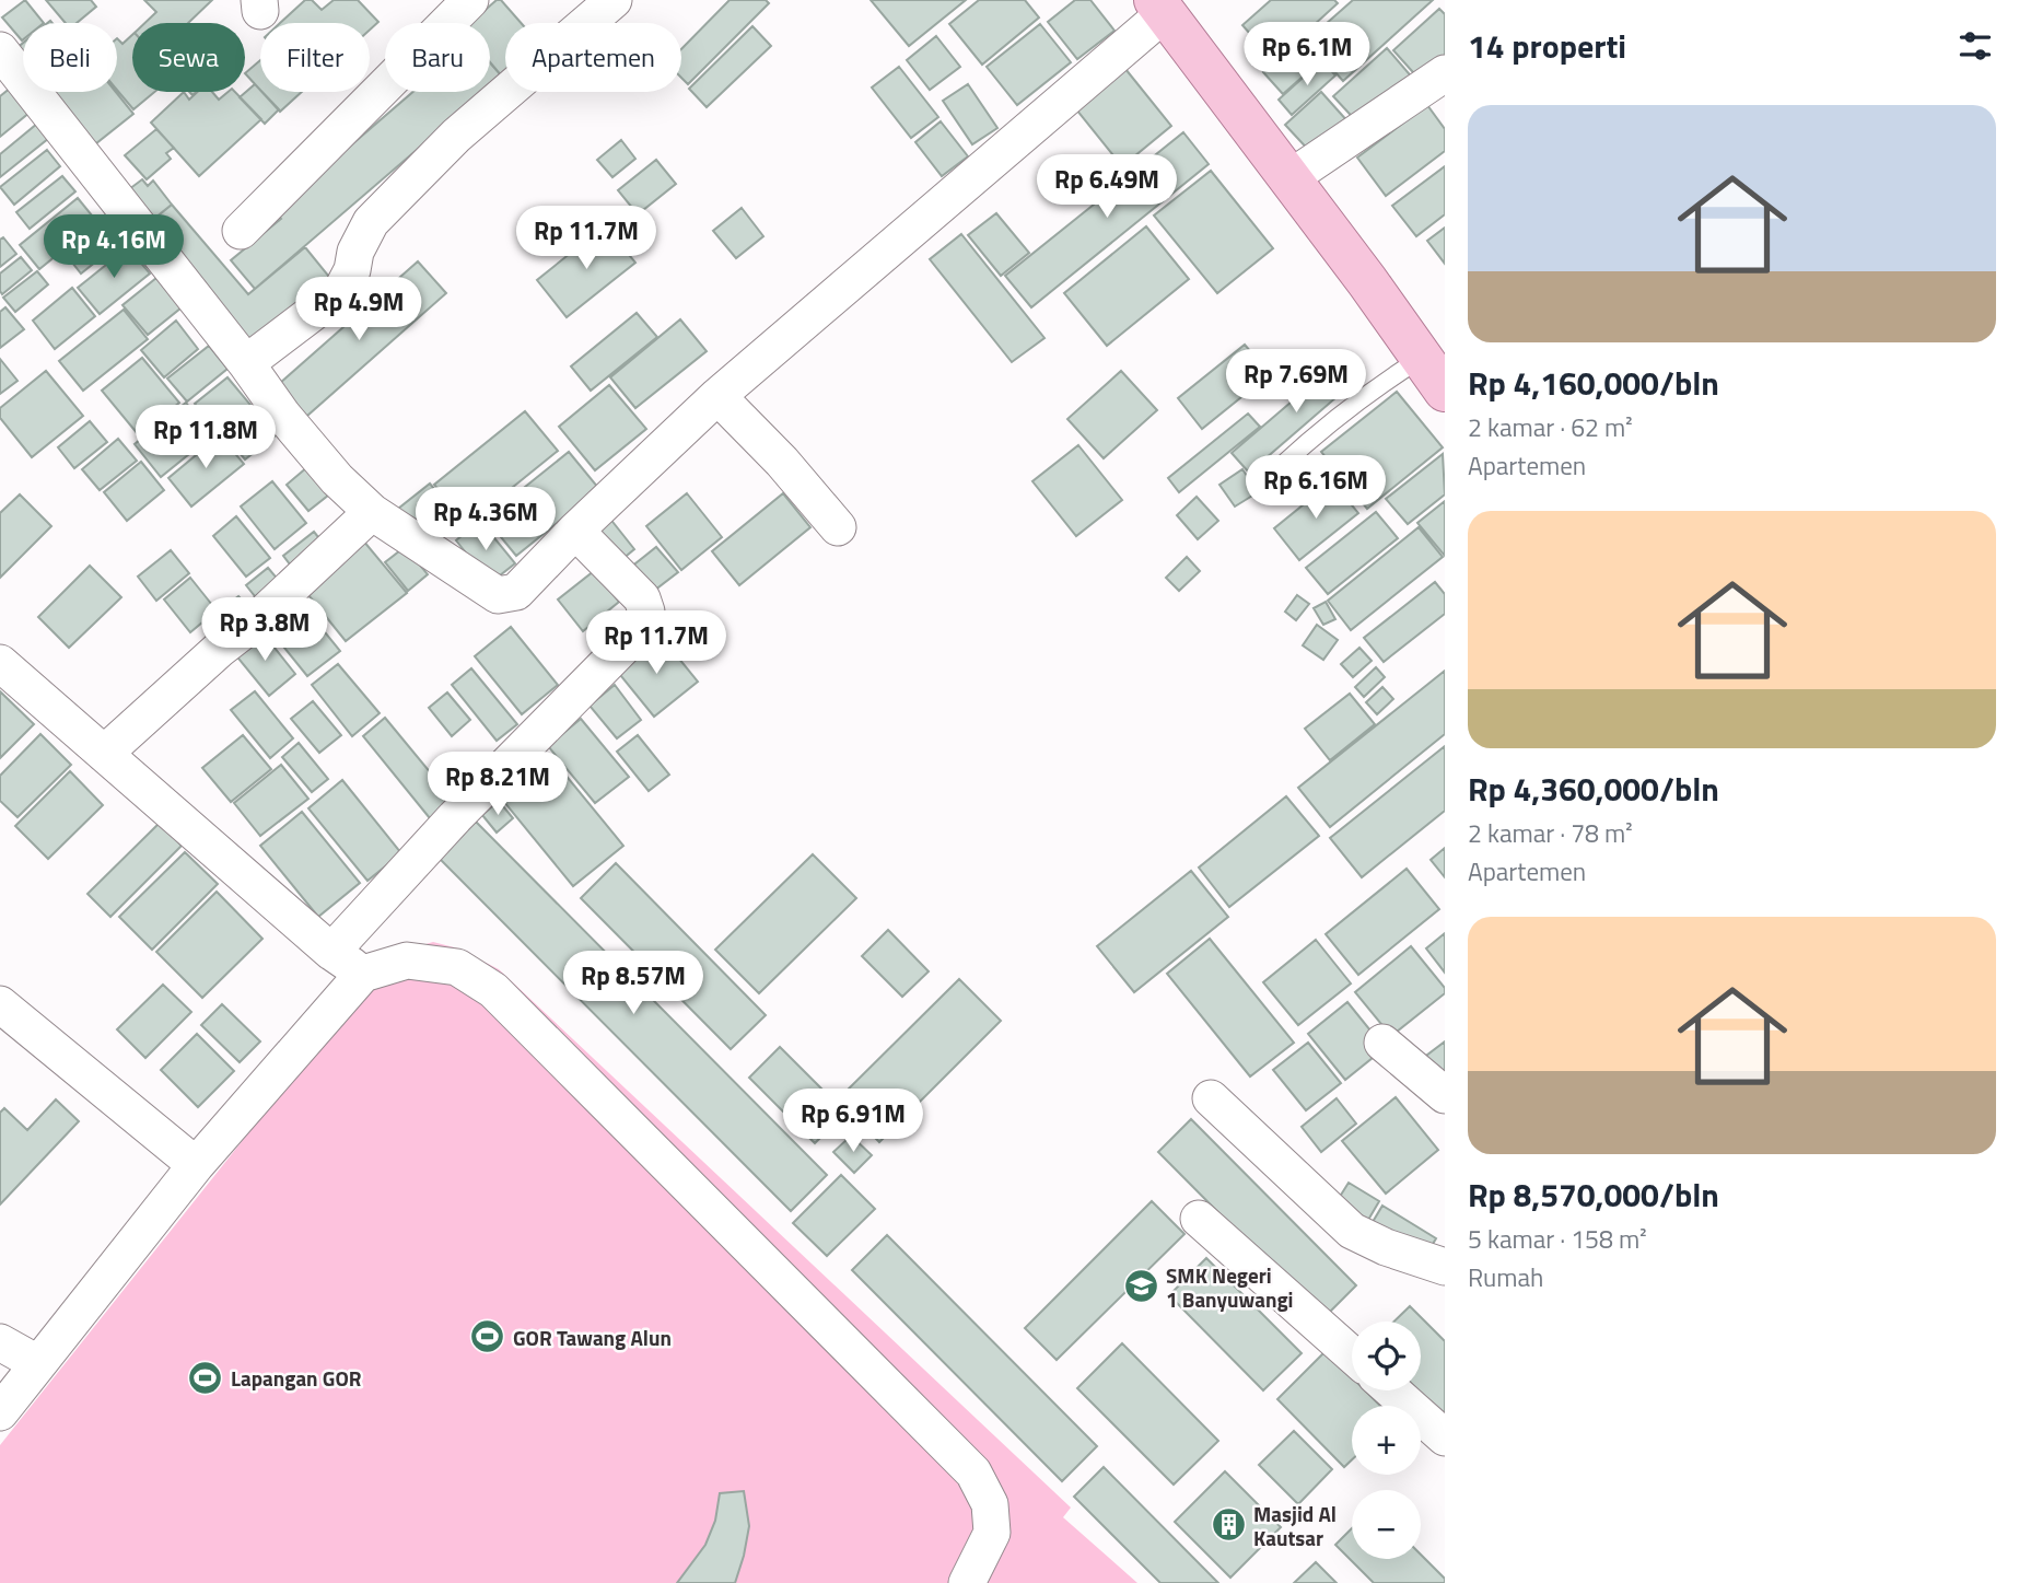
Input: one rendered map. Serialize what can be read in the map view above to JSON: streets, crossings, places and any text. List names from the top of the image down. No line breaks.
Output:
{"places":{"school or university":["SMK Negeri 1 Banyuwangi"],"sports":["GOR Tawang Alun","Lapangan GOR"],"building":["Masjid Al Kautsar"]},"page":{"heading":"14 properti","price":["Rp 6.1M","Rp 6.49M","Rp 11.7M","Rp 4.16M","Rp 4.9M","Rp 7.69M","Rp 11.8M","Rp 6.16M","Rp 4.36M","Rp 3.8M","Rp 11.7M","Rp 8.21M","Rp 8.57M","Rp 6.91M"],"chip":["Beli","Sewa","Filter","Baru","Apartemen"],"list":[{"name":"Rp 4,160,000/bln","note":"2 kamar · 62 m² · Apartemen"},{"name":"Rp 4,360,000/bln","note":"2 kamar · 78 m² · Apartemen"},{"name":"Rp 8,570,000/bln","note":"5 kamar · 158 m² · Rumah"}],"map_buttons":["+","−"]}}
